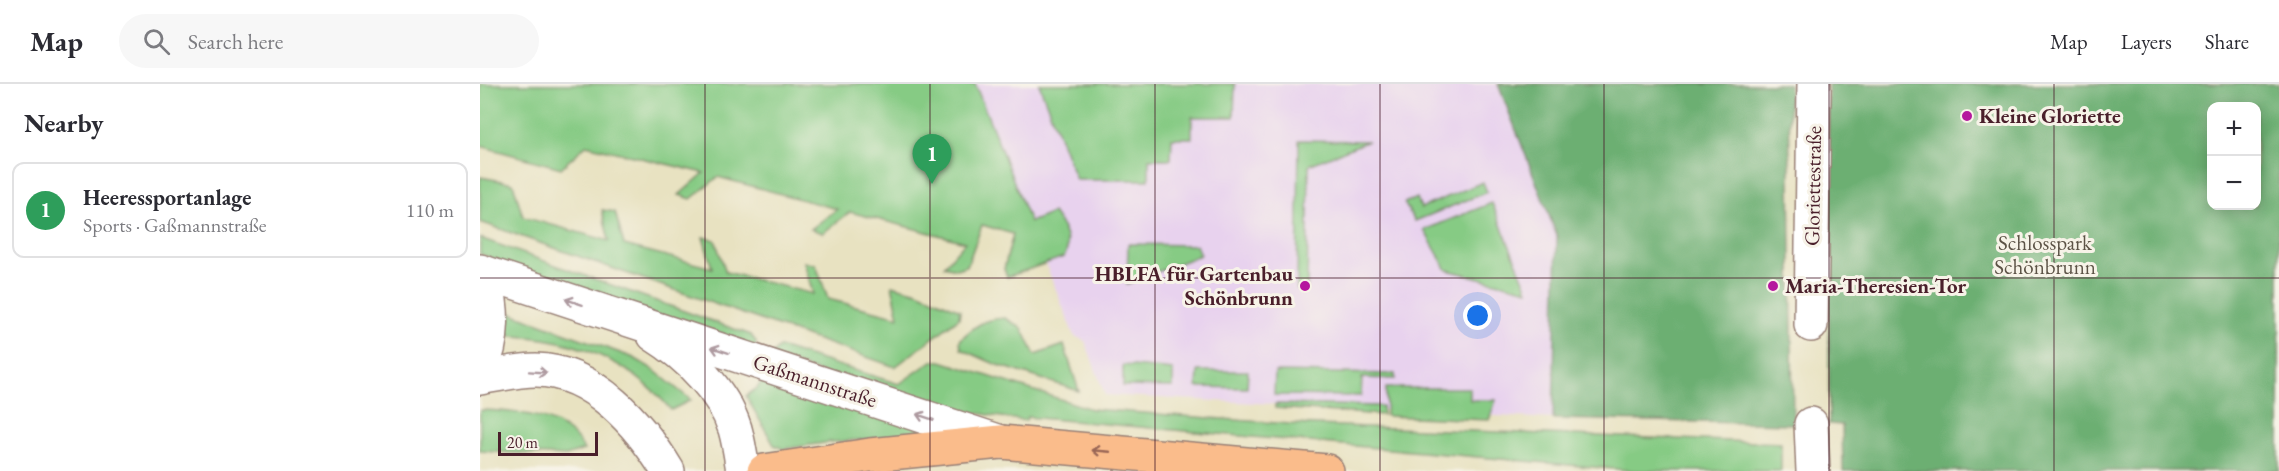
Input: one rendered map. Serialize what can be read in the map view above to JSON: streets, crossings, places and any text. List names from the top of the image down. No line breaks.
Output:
{"streets":{"street":["Gloriettestraße","Gaßmannstraße"]},"parks":["Schlosspark Schönbrunn"],"places":["Kleine Gloriette","HBLFA für Gartenbau Schönbrunn","Maria-Theresien-Tor"],"scale_bar":"20 m","page":{"header":"Map","search":"Search here","nav":["Map","Layers","Share"],"heading":"Nearby","map_buttons":["+","−"],"pins":"1","list":[{"mark":"1","name":"Heeressportanlage","note":"Sports · Gaßmannstraße","value":"110 m"}],"scale":"20 m"}}
